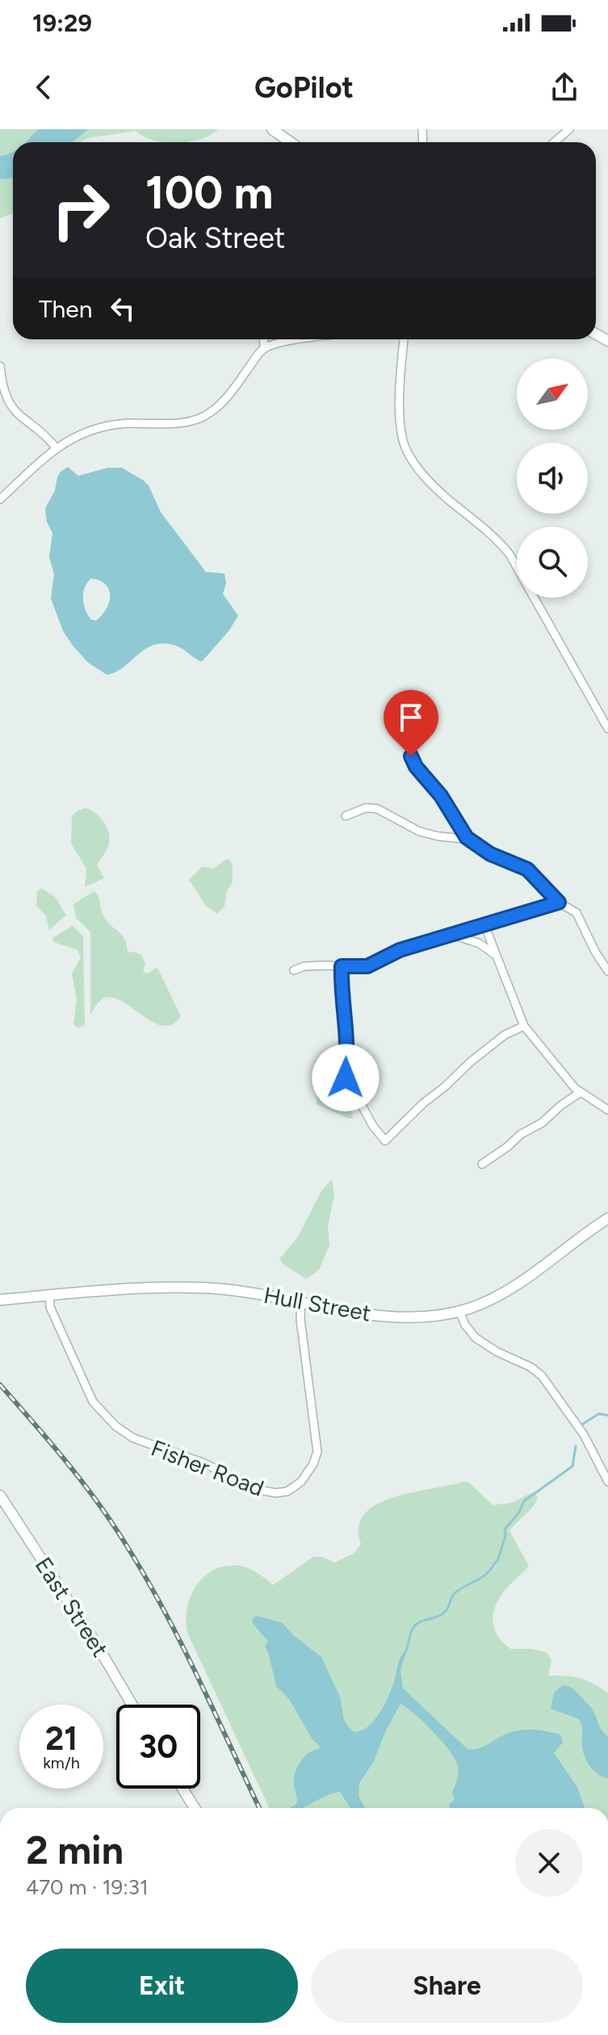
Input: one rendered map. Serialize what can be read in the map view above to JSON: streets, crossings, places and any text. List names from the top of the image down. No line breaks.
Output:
{"streets":{"main road":["Hull Street","East Street"],"street":["Fisher Road"]},"crossings":[["Hull Street","Fisher Road"]],"north":"top right","page":{"status":"19:29","header":"GoPilot","turn":["100 m","Oak Street"],"then":"Then","speed":"21 km/h","limit":"30","heading":["2 min","470 m · 19:31"],"buttons":["Exit","Share"]}}
